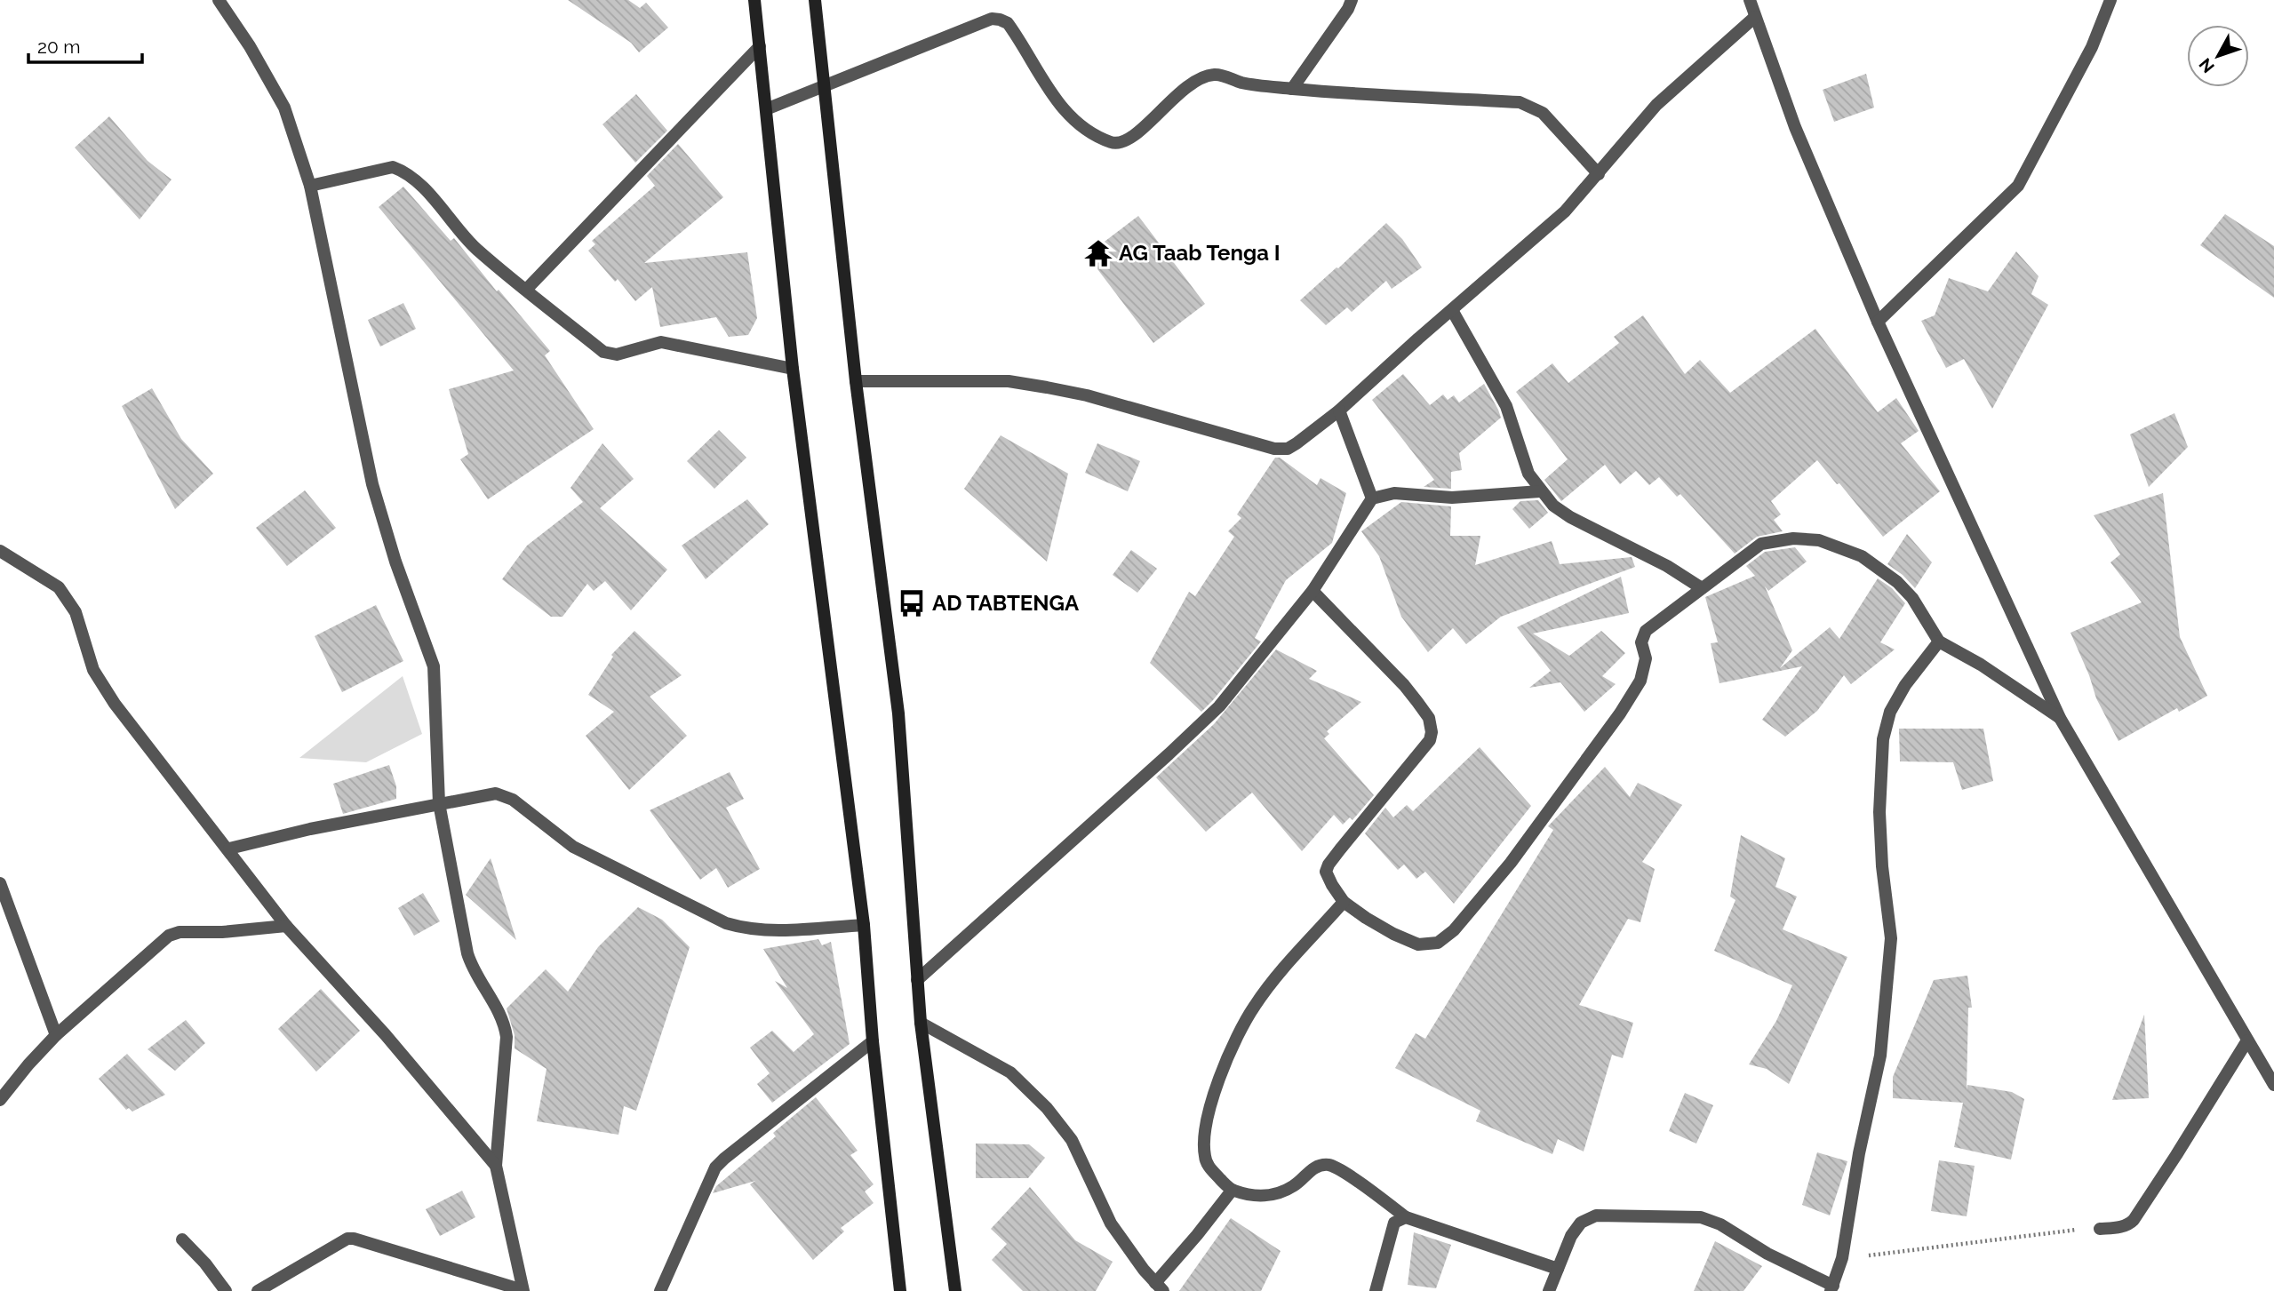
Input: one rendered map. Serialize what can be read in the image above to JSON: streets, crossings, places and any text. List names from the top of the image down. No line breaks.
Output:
{"places":{"temple":["AG Taab Tenga I"],"bus stop":["AD TABTENGA"]},"scale_bar":"20 m","north":"bottom left"}
